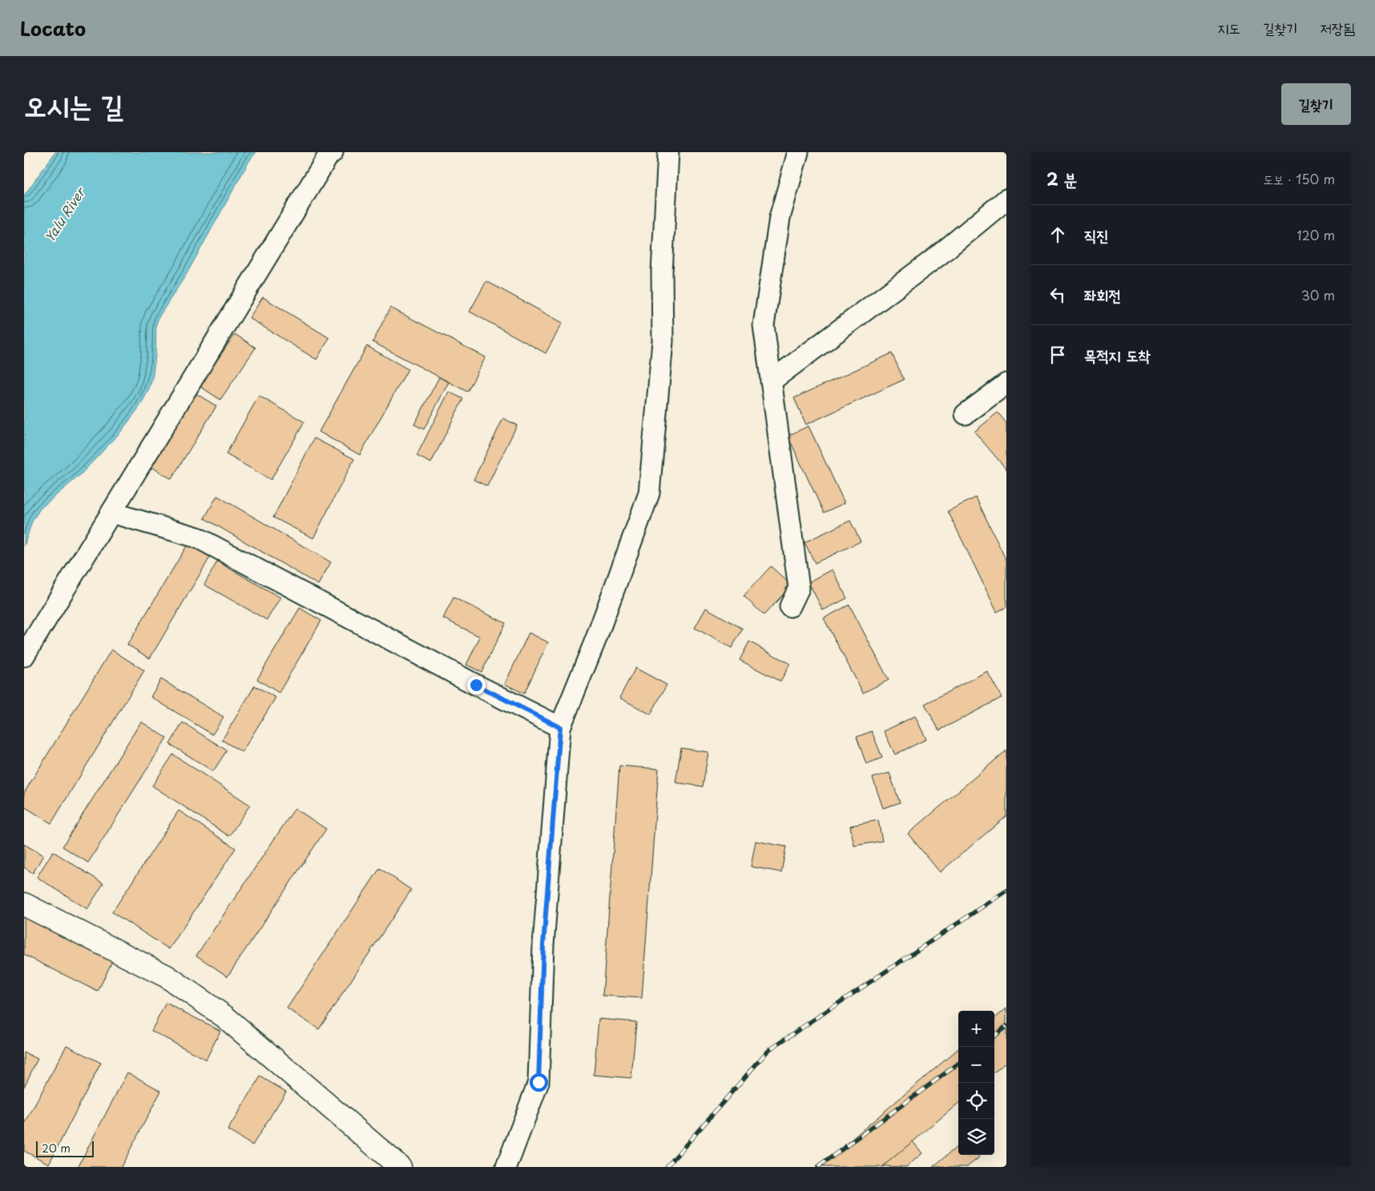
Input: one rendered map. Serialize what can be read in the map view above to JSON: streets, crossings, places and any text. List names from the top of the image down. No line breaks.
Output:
{"water":["Yalu River"],"scale_bar":"20 m","page":{"header":"Locato","nav":["지도","길찾기","저장됨"],"title":"오시는 길","buttons":"길찾기","heading":["2 분","도보 · 150 m"],"list":[["직진","120 m"],["좌회전","30 m"],"목적지 도착"],"map_buttons":["+","−"],"scale":"20 m"}}
